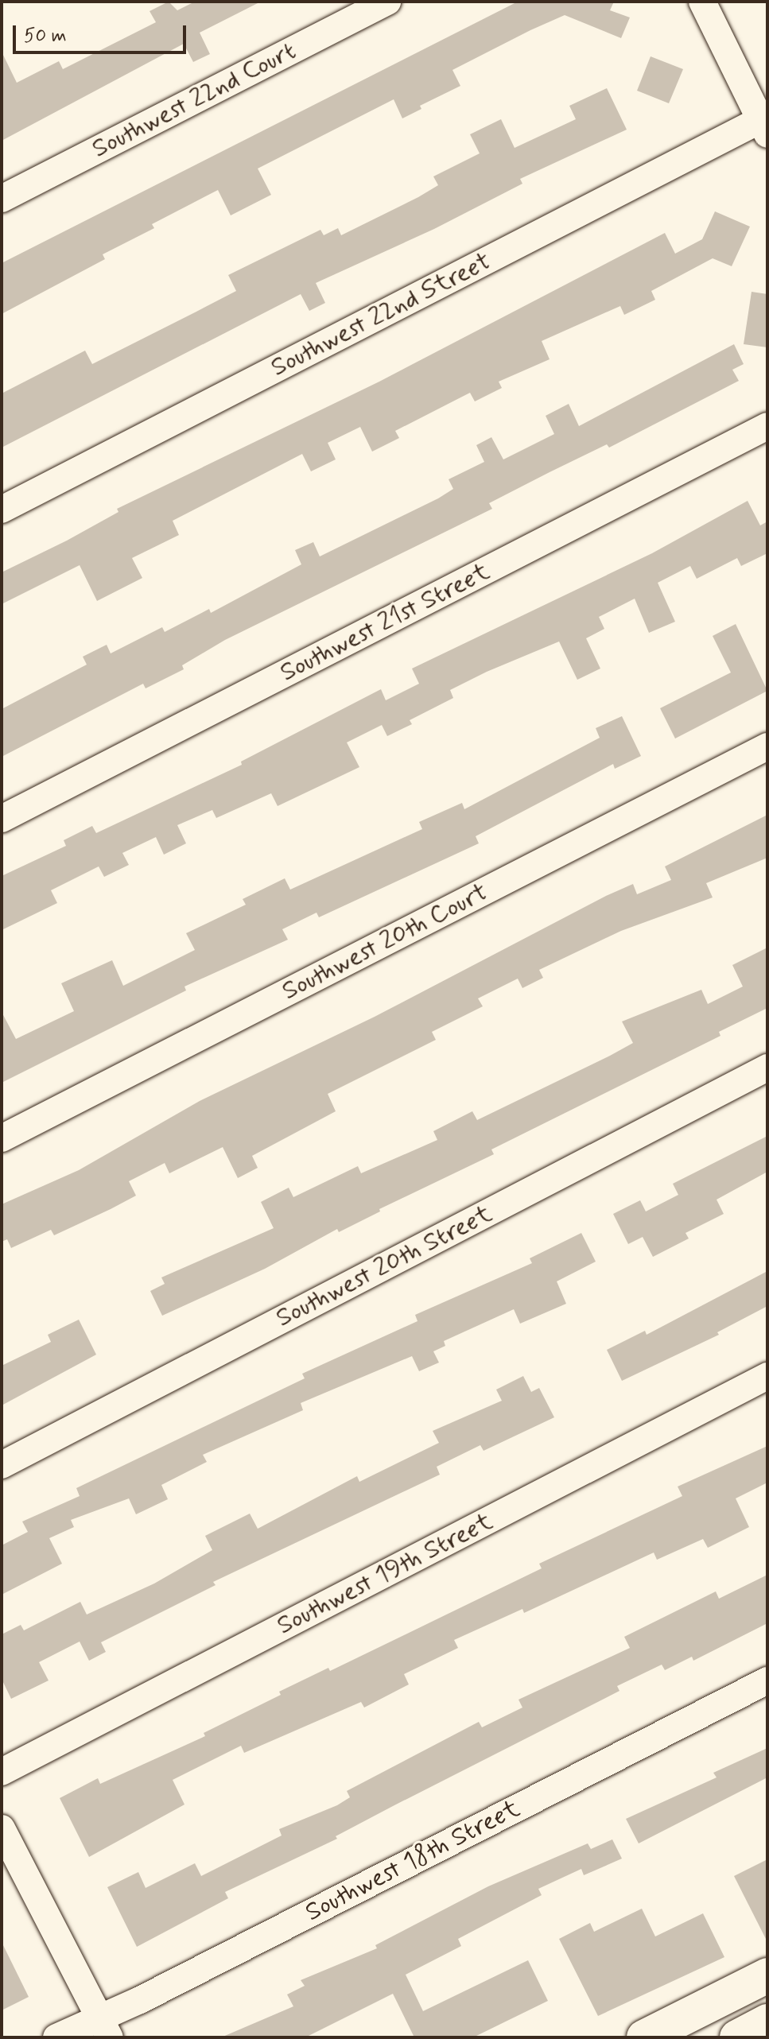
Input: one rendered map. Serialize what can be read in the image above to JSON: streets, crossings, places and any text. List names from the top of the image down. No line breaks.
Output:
{"streets":{"street":["Southwest 22nd Court","Southwest 22nd Street","Southwest 21st Street","Southwest 20th Court","Southwest 20th Street","Southwest 19th Street","Southwest 18th Street"]},"scale_bar":"50 m"}
